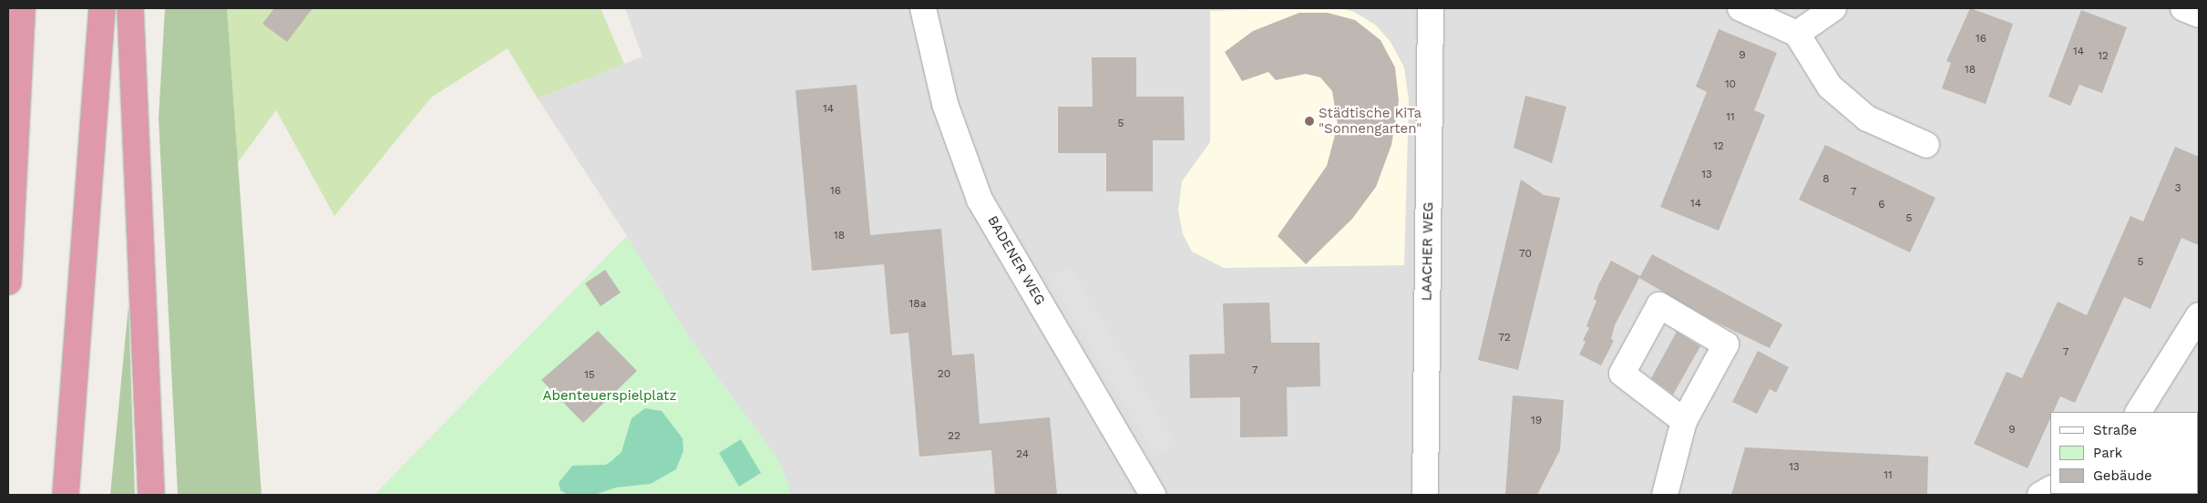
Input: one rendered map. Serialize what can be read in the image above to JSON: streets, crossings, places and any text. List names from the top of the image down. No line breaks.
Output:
{"streets":{"street":["LAACHER WEG","BADENER WEG"]},"parks":["Abenteuerspielplatz"],"places":["Städtische KiTa \"Sonnengarten\""],"house_numbers":["16","14","9","12","18","10","14","11","5","12","13","8","3","16","7","14","6","5","18","70","5","18a","72","7","7","20","15","19","9","22","24","13","11"],"legend":["Straße","Park","Gebäude"]}
